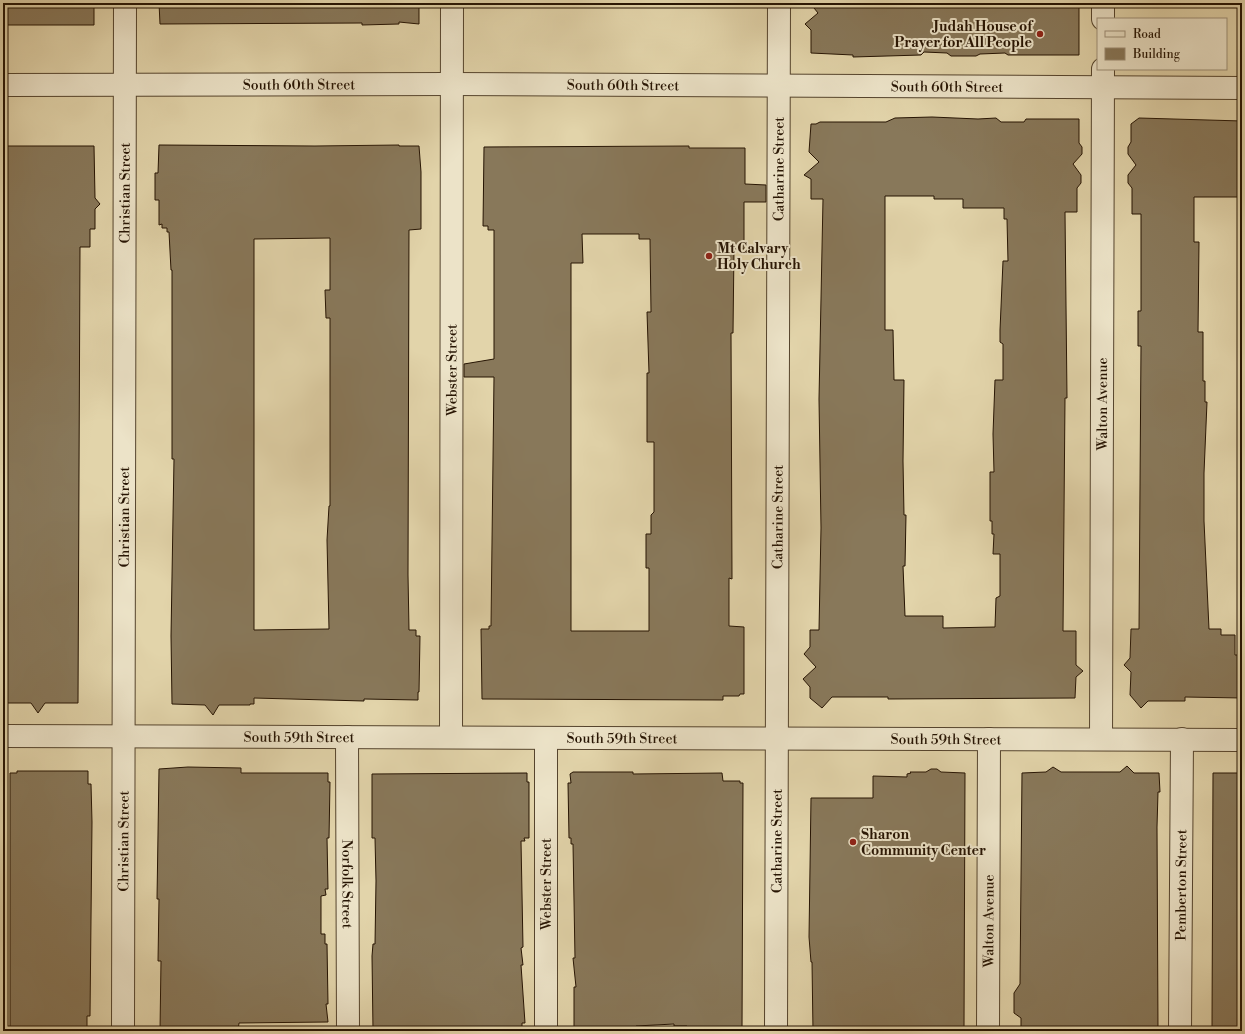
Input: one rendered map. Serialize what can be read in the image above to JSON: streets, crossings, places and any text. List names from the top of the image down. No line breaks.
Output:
{"streets":{"street":["South 60th Street","Catharine Street","Christian Street","Webster Street","Walton Avenue","South 59th Street","Norfolk Street","Pemberton Street"]},"crossings":[["South 60th Street","Catharine Street"],["South 60th Street","Christian Street"],["South 60th Street","Webster Street"],["South 60th Street","Walton Avenue"],["Catharine Street","South 59th Street"],["Christian Street","South 59th Street"],["Webster Street","South 59th Street"],["Walton Avenue","South 59th Street"],["South 59th Street","Norfolk Street"],["South 59th Street","Pemberton Street"]],"places":["Judah House of Prayer for All People","Mt Calvary Holy Church","Sharon Community Center"],"legend":["Road","Building"]}
